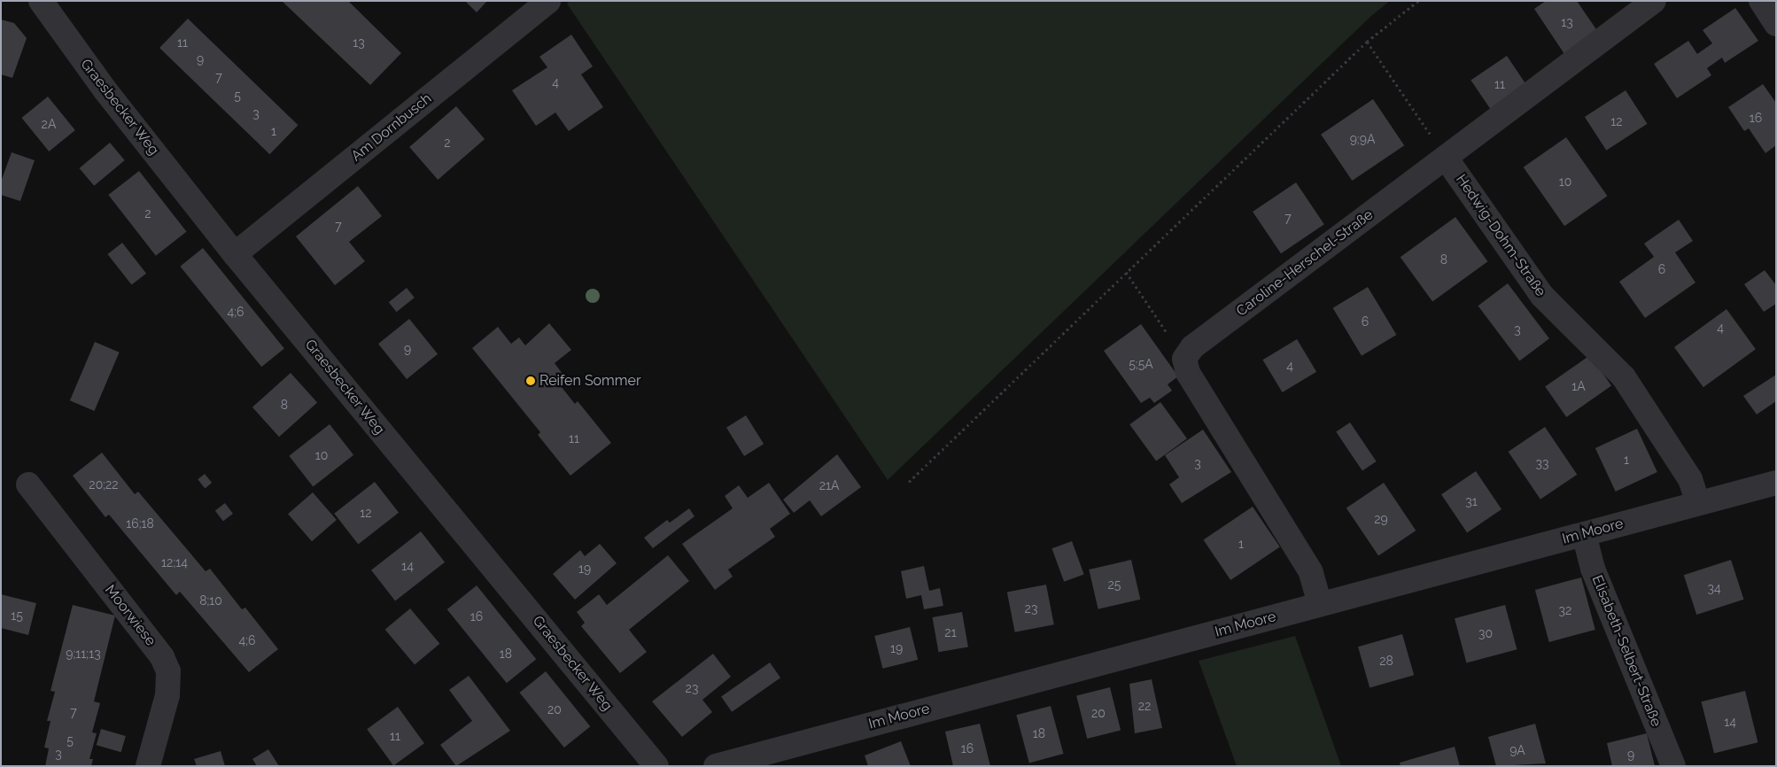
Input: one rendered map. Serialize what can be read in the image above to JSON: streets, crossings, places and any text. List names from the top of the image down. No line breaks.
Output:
{"streets":{"street":["Graesbecker Weg","Am Dornbusch","Hedwig-Dohm-Straße","Caroline-Herschel-Straße","Im Moore","Moorwiese","Elisabeth-Selbert-Straße"]},"crossings":[["Graesbecker Weg","Am Dornbusch"],["Hedwig-Dohm-Straße","Caroline-Herschel-Straße"],["Hedwig-Dohm-Straße","Im Moore"],["Im Moore","Elisabeth-Selbert-Straße"]],"places":["Reifen Sommer"],"house_numbers":["13","11","13","9","7","4","11","5","3","16","12","2A","1","9;9A","2","10","2","7","7","8","6","4;6","6","4","3","9","5;5A","4","1A","8","11","10","1","3","33","20;22","21A","31","12","29","16;18","1","12;14","14","19","25","34","8;10","23","32","15","16","21","30","4;6","19","9;11;13","18","28","23","22","20","7","20","14","18","11","5","16","9A","3","9"]}
